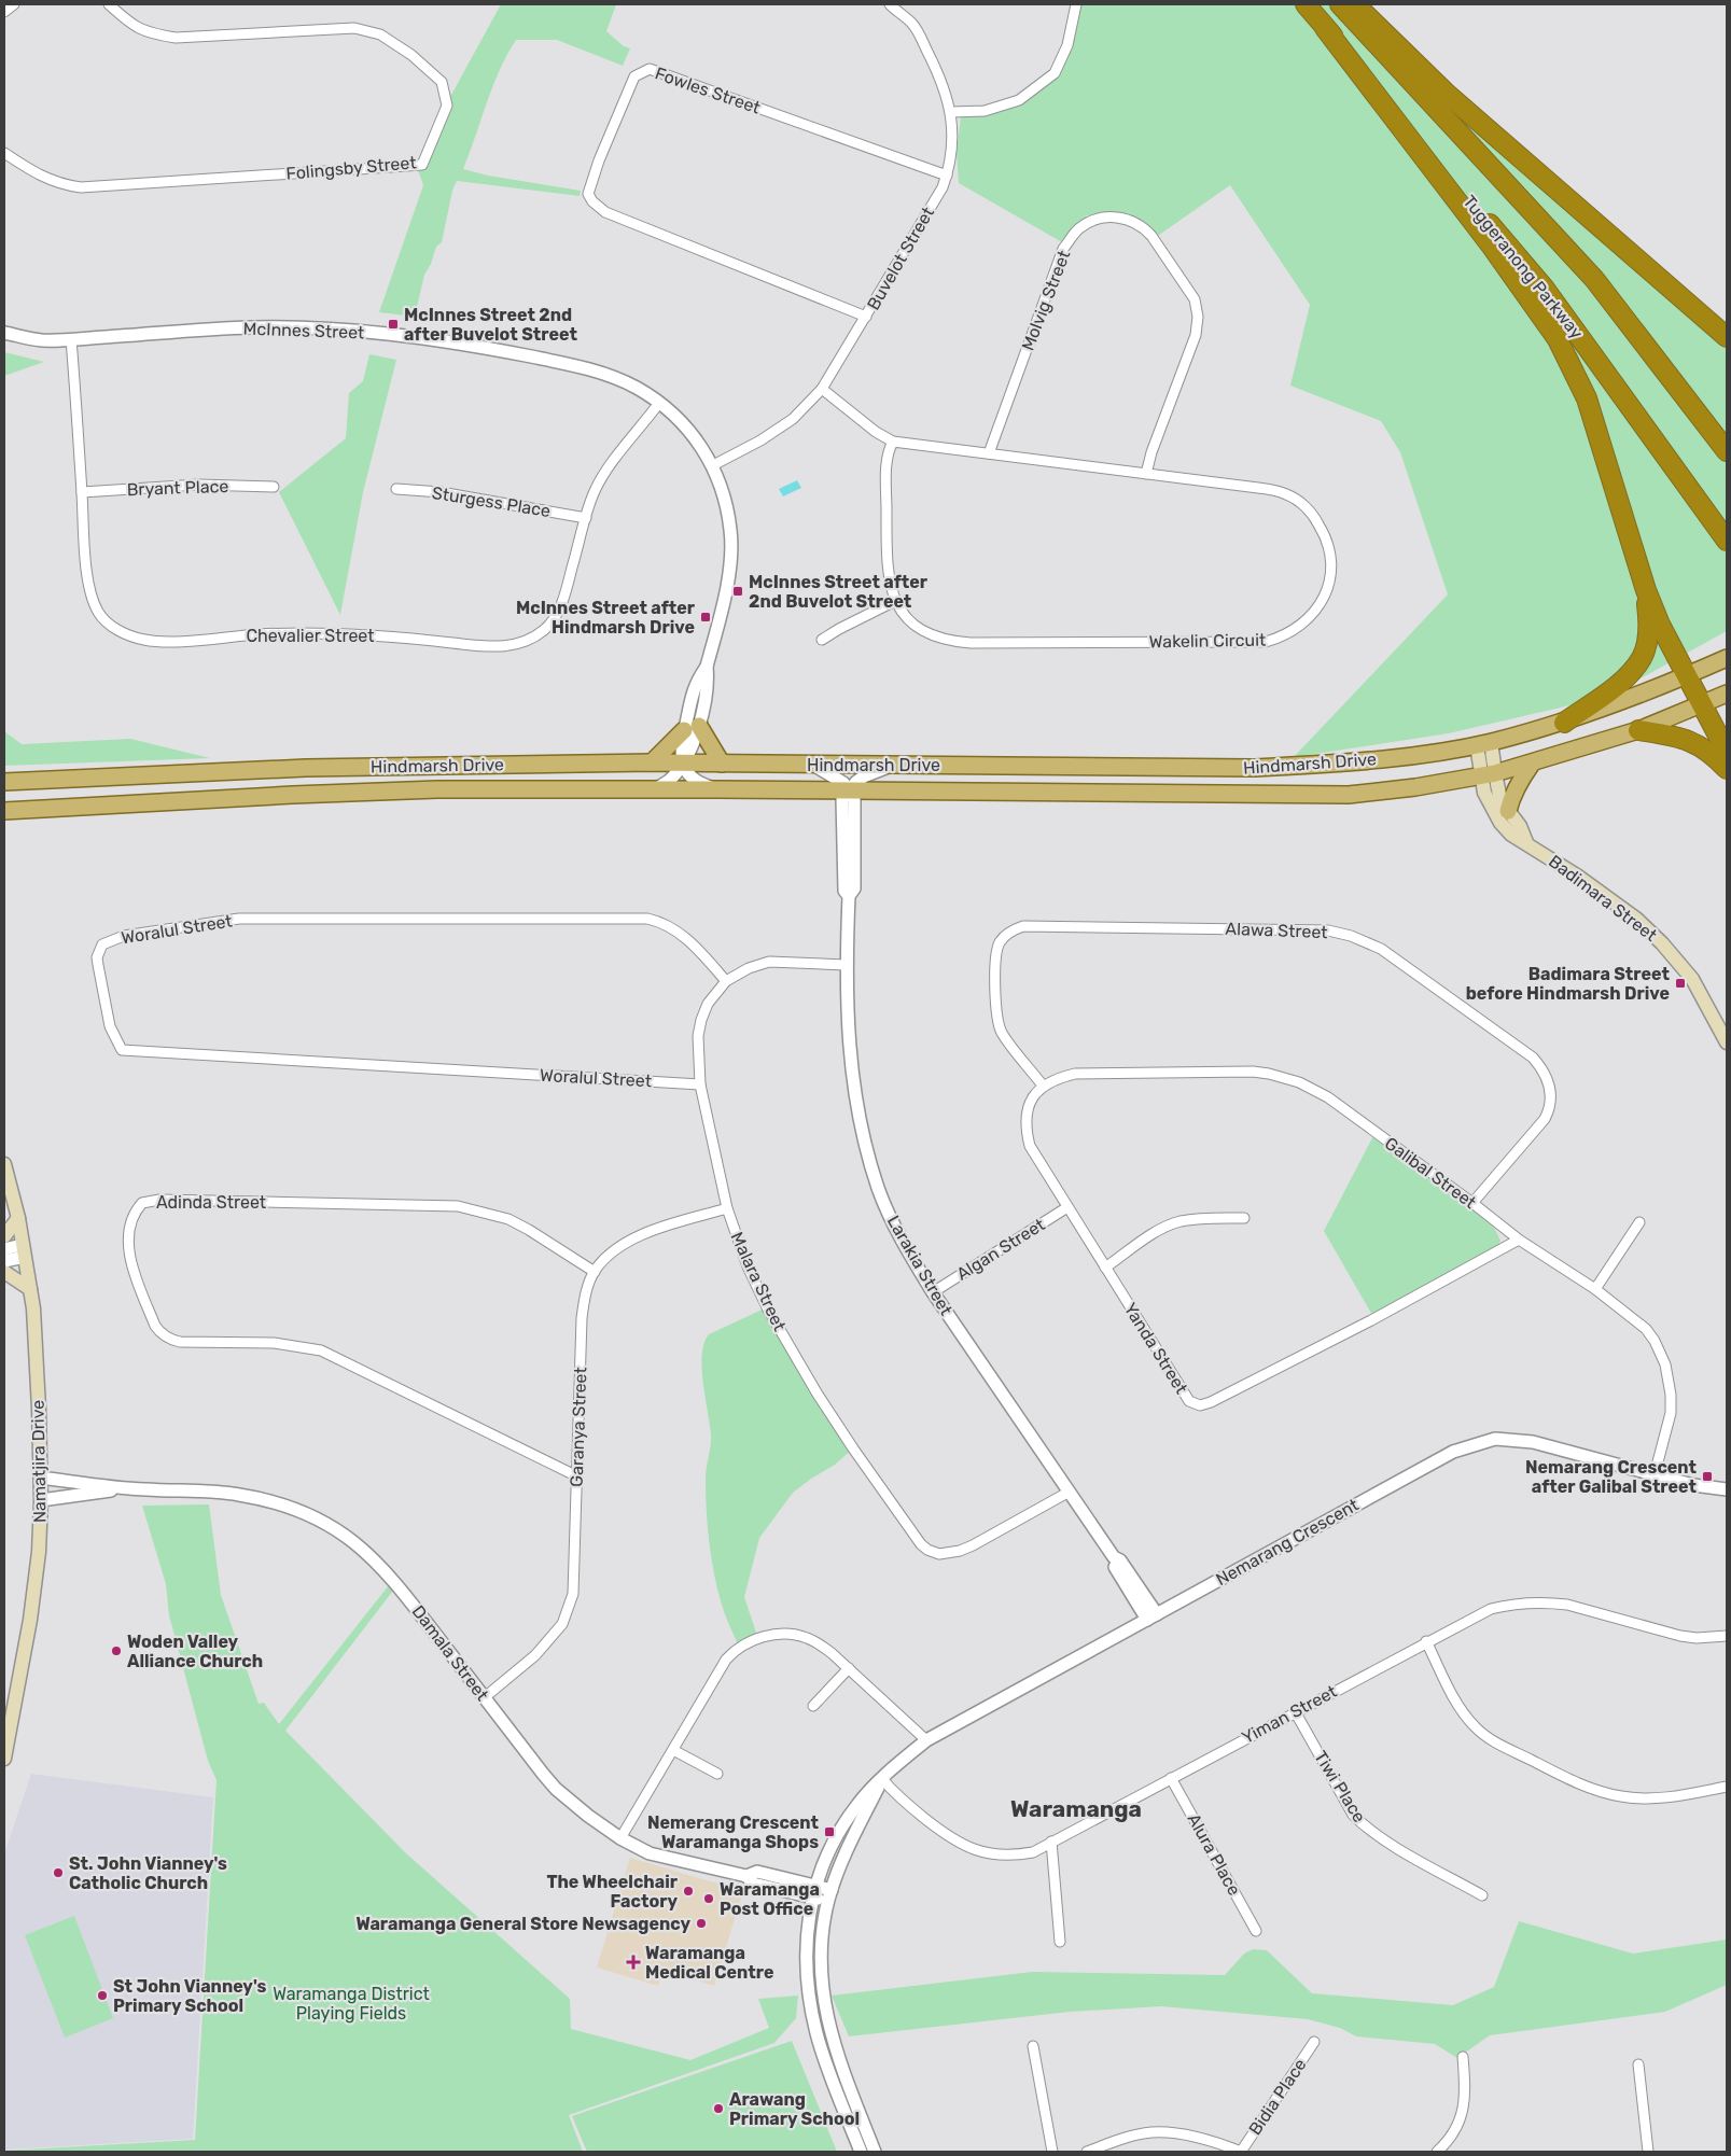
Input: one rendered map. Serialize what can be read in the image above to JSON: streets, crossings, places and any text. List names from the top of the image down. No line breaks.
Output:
{"streets":{"highway":["Tuggeranong Parkway"],"main road":["Hindmarsh Drive","Badimara Street","Namatjira Drive"],"street":["Fowles Street","Folingsby Street","Buvelot Street","Molvig Street","McInnes Street","Bryant Place","Sturgess Place","Chevalier Street","Wakelin Circuit","Woralul Street","Alawa Street","Galibal Street","Adinda Street","Algan Street","Larakia Street","Malara Street","Yanda Street","Garanya Street","Nemarang Crescent","Damala Street","Yiman Street","Tiwi Place","Alura Place","Bidia Place"]},"crossings":[["Fowles Street","Buvelot Street"],["Buvelot Street","McInnes Street"],["Buvelot Street","Wakelin Circuit"],["Molvig Street","Wakelin Circuit"],["McInnes Street","Chevalier Street"],["McInnes Street","Hindmarsh Drive"],["Bryant Place","Chevalier Street"],["Sturgess Place","Chevalier Street"],["Hindmarsh Drive","Badimara Street"],["Hindmarsh Drive","Larakia Street"],["Woralul Street","Malara Street"],["Alawa Street","Galibal Street"],["Alawa Street","Yanda Street"],["Galibal Street","Yanda Street"],["Galibal Street","Nemarang Crescent"],["Adinda Street","Garanya Street"],["Algan Street","Larakia Street"],["Algan Street","Yanda Street"],["Larakia Street","Malara Street"],["Larakia Street","Nemarang Crescent"],["Malara Street","Garanya Street"],["Garanya Street","Damala Street"],["Namatjira Drive","Damala Street"],["Nemarang Crescent","Damala Street"],["Nemarang Crescent","Yiman Street"],["Yiman Street","Tiwi Place"],["Yiman Street","Alura Place"]],"districts":["Waramanga"],"parks":["Waramanga District Playing Fields"],"places":{"transit":["McInnes Street 2nd after Buvelot Street","McInnes Street after 2nd Buvelot Street","McInnes Street after Hindmarsh Drive","Badimara Street before Hindmarsh Drive","Nemarang Crescent after Galibal Street","Nemerang Crescent Waramanga Shops"],"other":["Woden Valley Alliance Church","St. John Vianney's Catholic Church","The Wheelchair Factory","Waramanga Post Office","Waramanga General Store Newsagency","St John Vianney's Primary School","Arawang Primary School"],"health":["Waramanga Medical Centre"]}}
